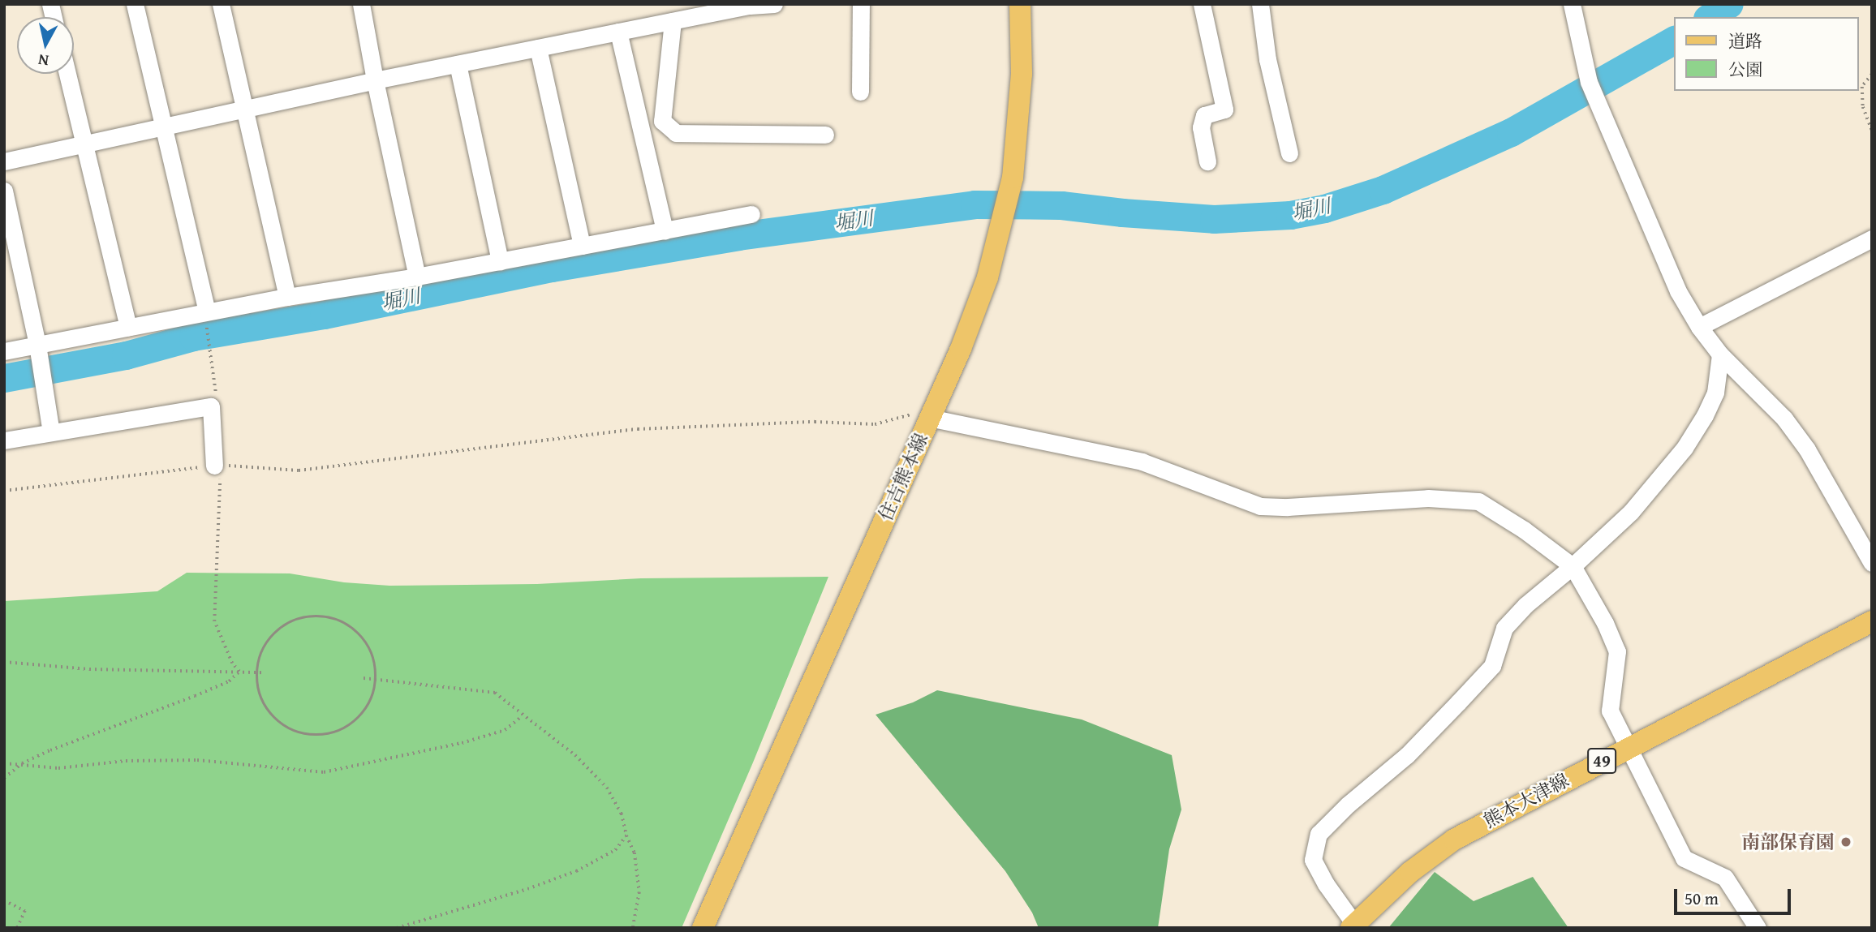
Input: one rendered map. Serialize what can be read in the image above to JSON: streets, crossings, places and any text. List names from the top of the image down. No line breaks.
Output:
{"streets":{"main road":["住吉熊本線","49","熊本大津線"]},"water":["堀川"],"places":["南部保育園"],"legend":["道路","公園"],"scale_bar":"50 m","north":"bottom"}
